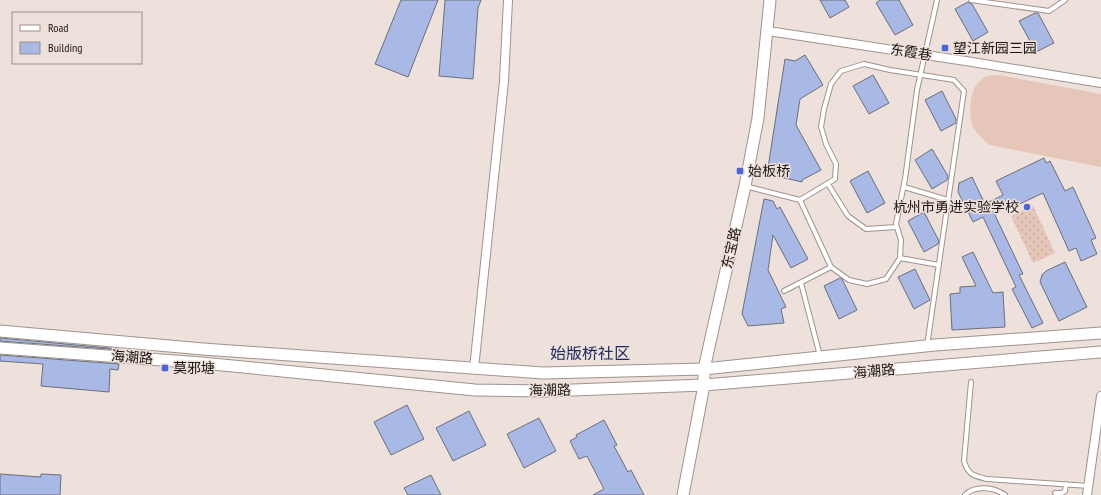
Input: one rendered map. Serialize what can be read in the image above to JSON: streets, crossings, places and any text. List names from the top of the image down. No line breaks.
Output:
{"streets":{"main road":["东宝路","海潮路"],"street":["东霞巷"]},"crossings":[["东霞巷","东宝路"],["东宝路","海潮路"]],"districts":["始版桥社区"],"places":{"transit":["望江新园三园","始板桥","莫邪塘"],"other":["杭州市勇进实验学校"]},"legend":["Road","Building"]}
